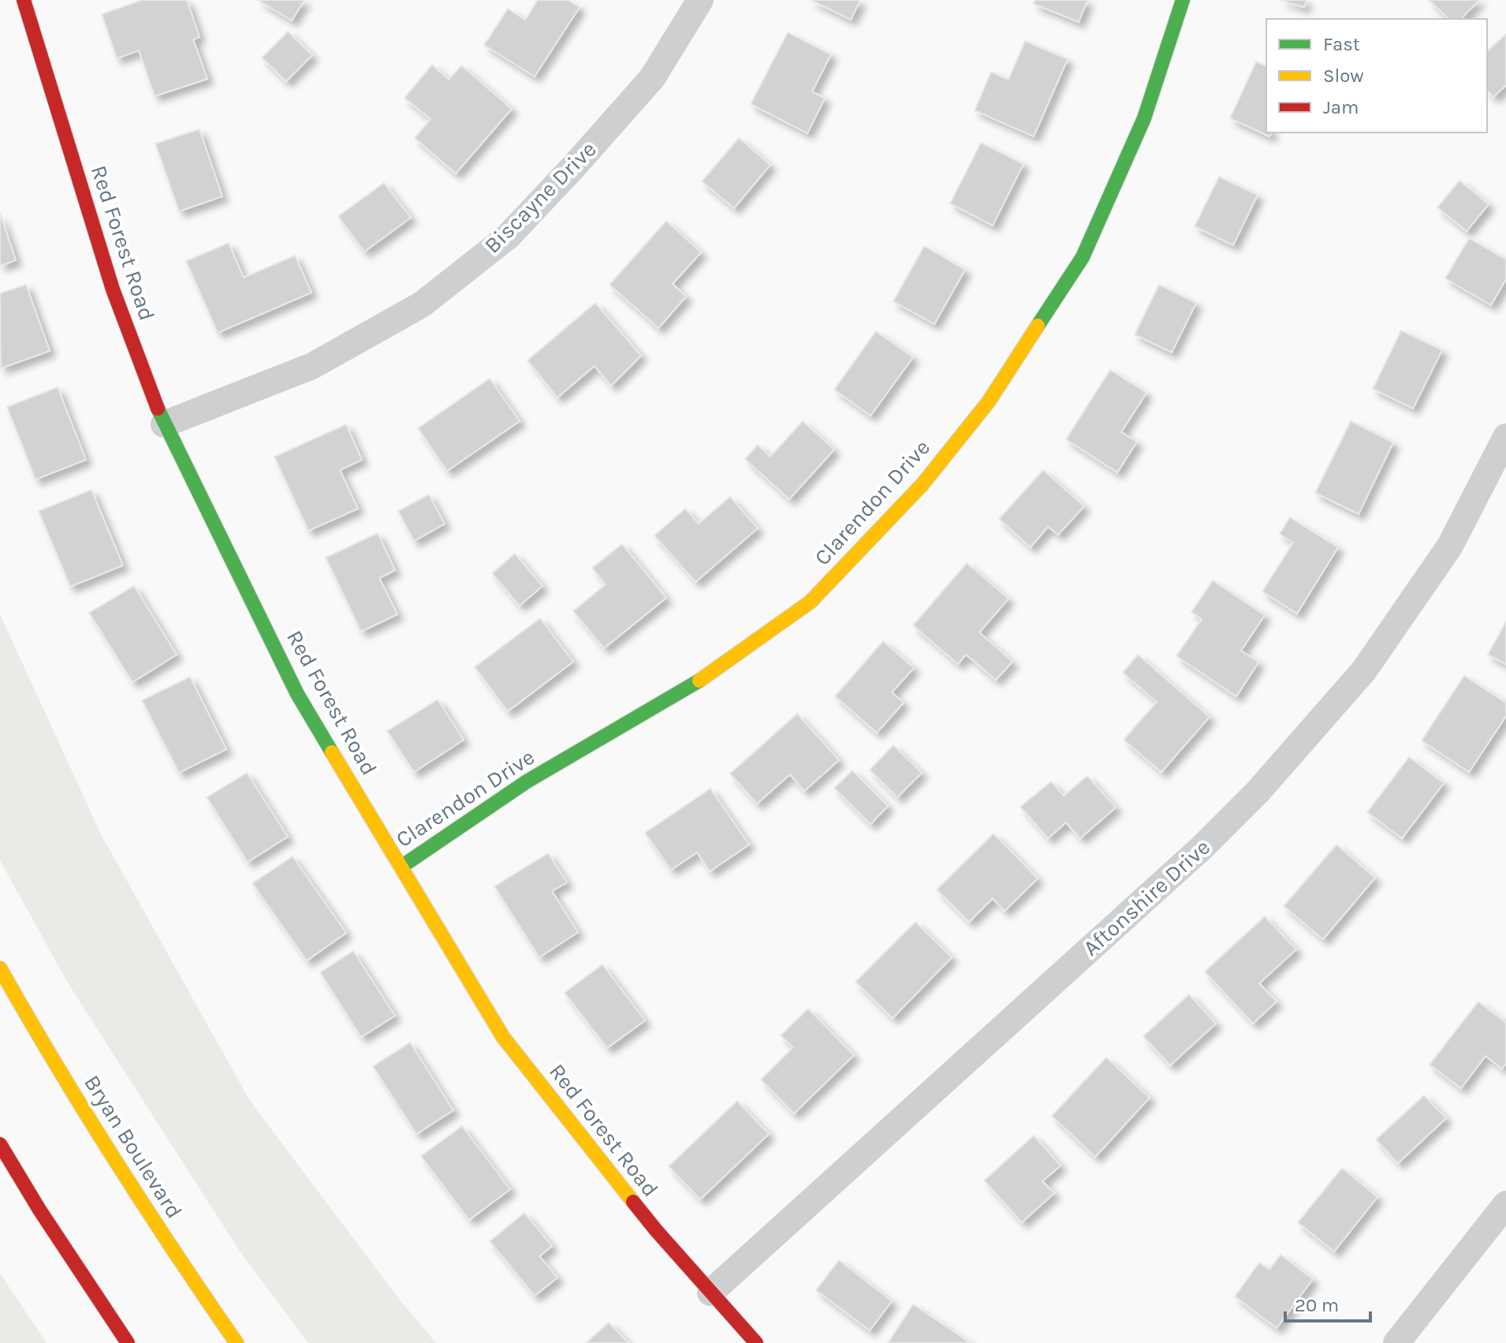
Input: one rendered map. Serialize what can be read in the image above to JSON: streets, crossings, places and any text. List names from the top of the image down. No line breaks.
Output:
{"streets":{"main road":["Red Forest Road","Clarendon Drive","Bryan Boulevard"],"street":["Biscayne Drive","Aftonshire Drive"]},"crossings":[["Biscayne Drive","Red Forest Road"],["Red Forest Road","Clarendon Drive"],["Red Forest Road","Aftonshire Drive"]],"legend":["Fast","Slow","Jam"],"scale_bar":"20 m"}
